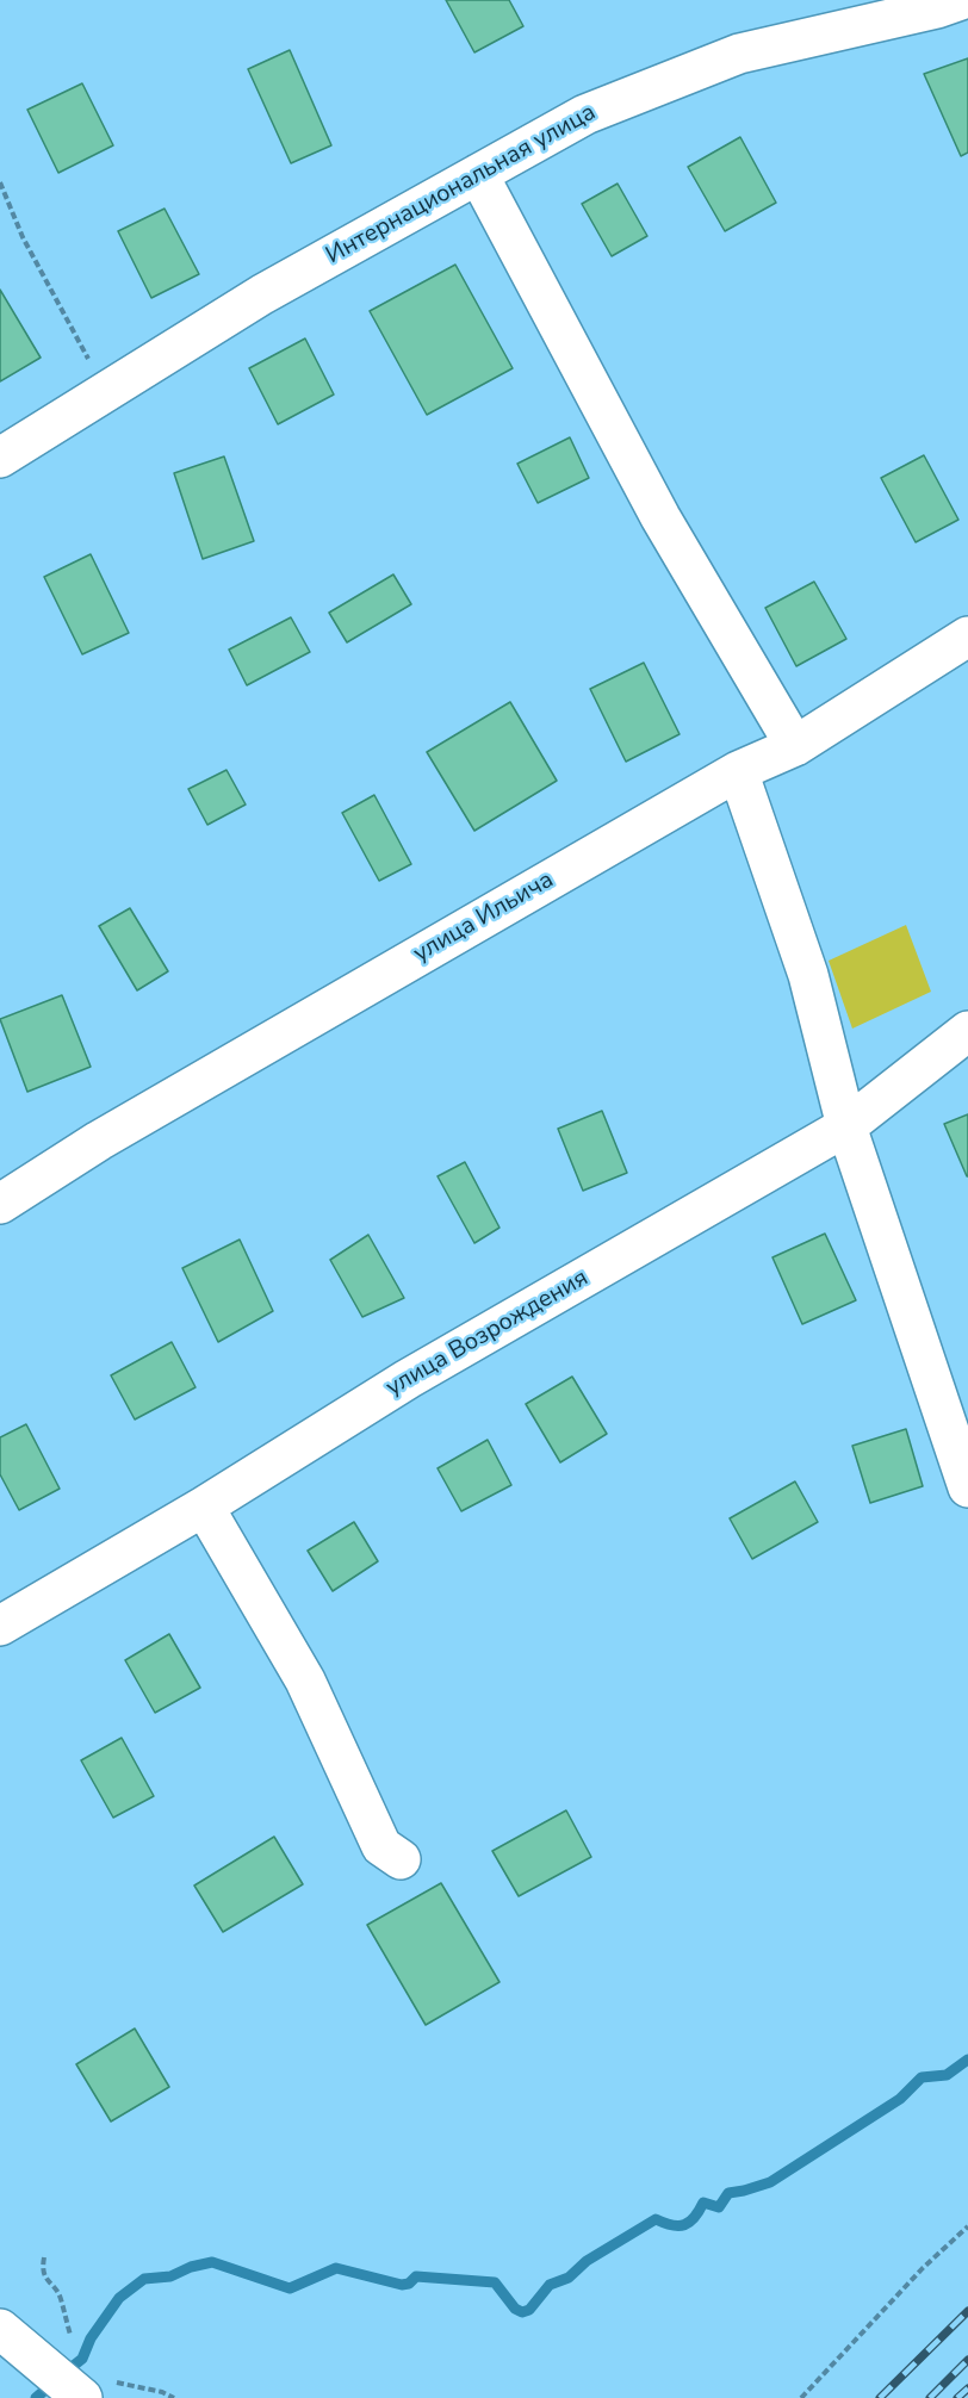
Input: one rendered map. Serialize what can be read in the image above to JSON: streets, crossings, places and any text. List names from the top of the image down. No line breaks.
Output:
{"streets":{"street":["Интернациональная улица","улица Ильича","улица Возрождения"]}}
